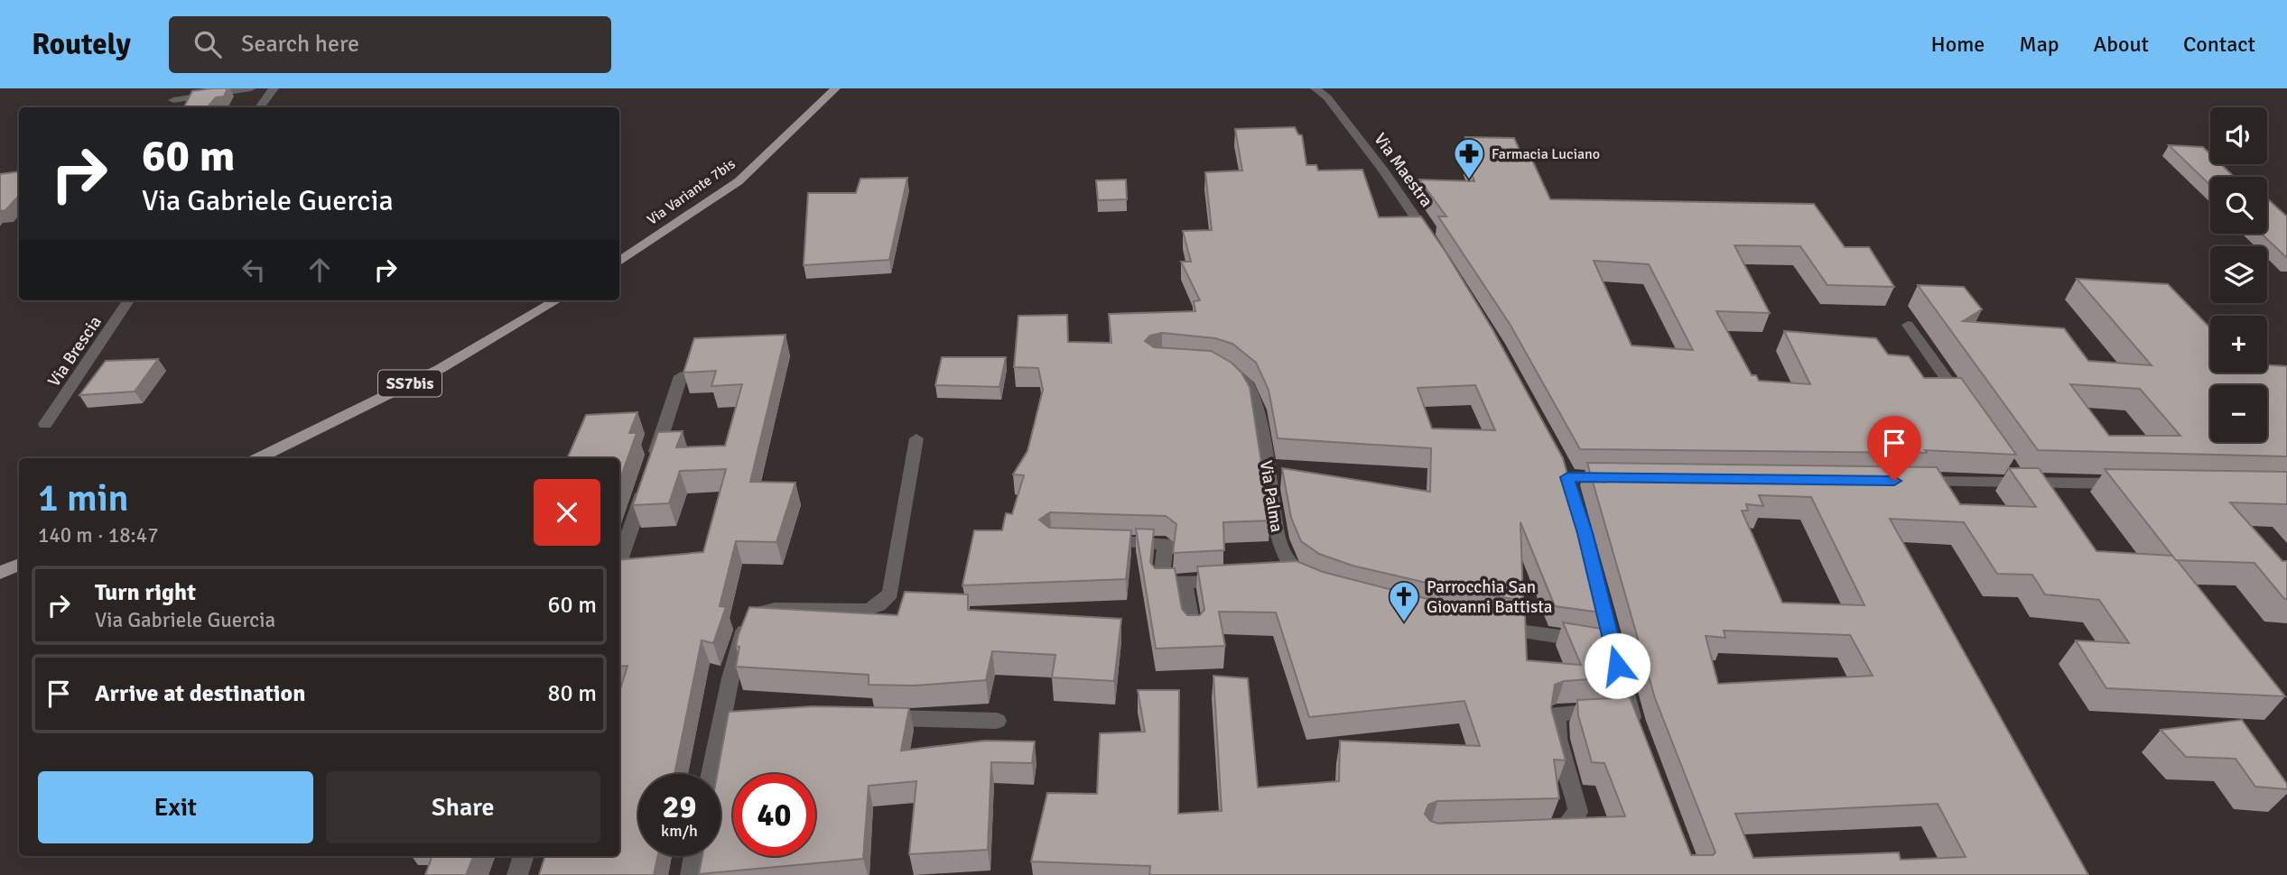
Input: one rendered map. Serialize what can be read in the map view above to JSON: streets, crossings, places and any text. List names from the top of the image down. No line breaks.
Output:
{"streets":{"main road":["Via Variante 7bis","SS7bis"],"street":["Via Maestra","Via Brescia","Via Palma"]},"places":{"pharmacy":["Farmacia Luciano"],"church":["Parrocchia San Giovanni Battista"]},"page":{"header":"Routely","search":"Search here","nav":["Home","Map","About","Contact"],"map_buttons":["+","−"],"turn":["60 m","Via Gabriele Guercia"],"heading":["1 min","140 m · 18:47"],"list":[{"name":"Turn right","note":"Via Gabriele Guercia","value":"60 m"},{"name":"Arrive at destination","value":"80 m"}],"buttons":["Exit","Share"],"speed":"29 km/h","limit":"40"}}
